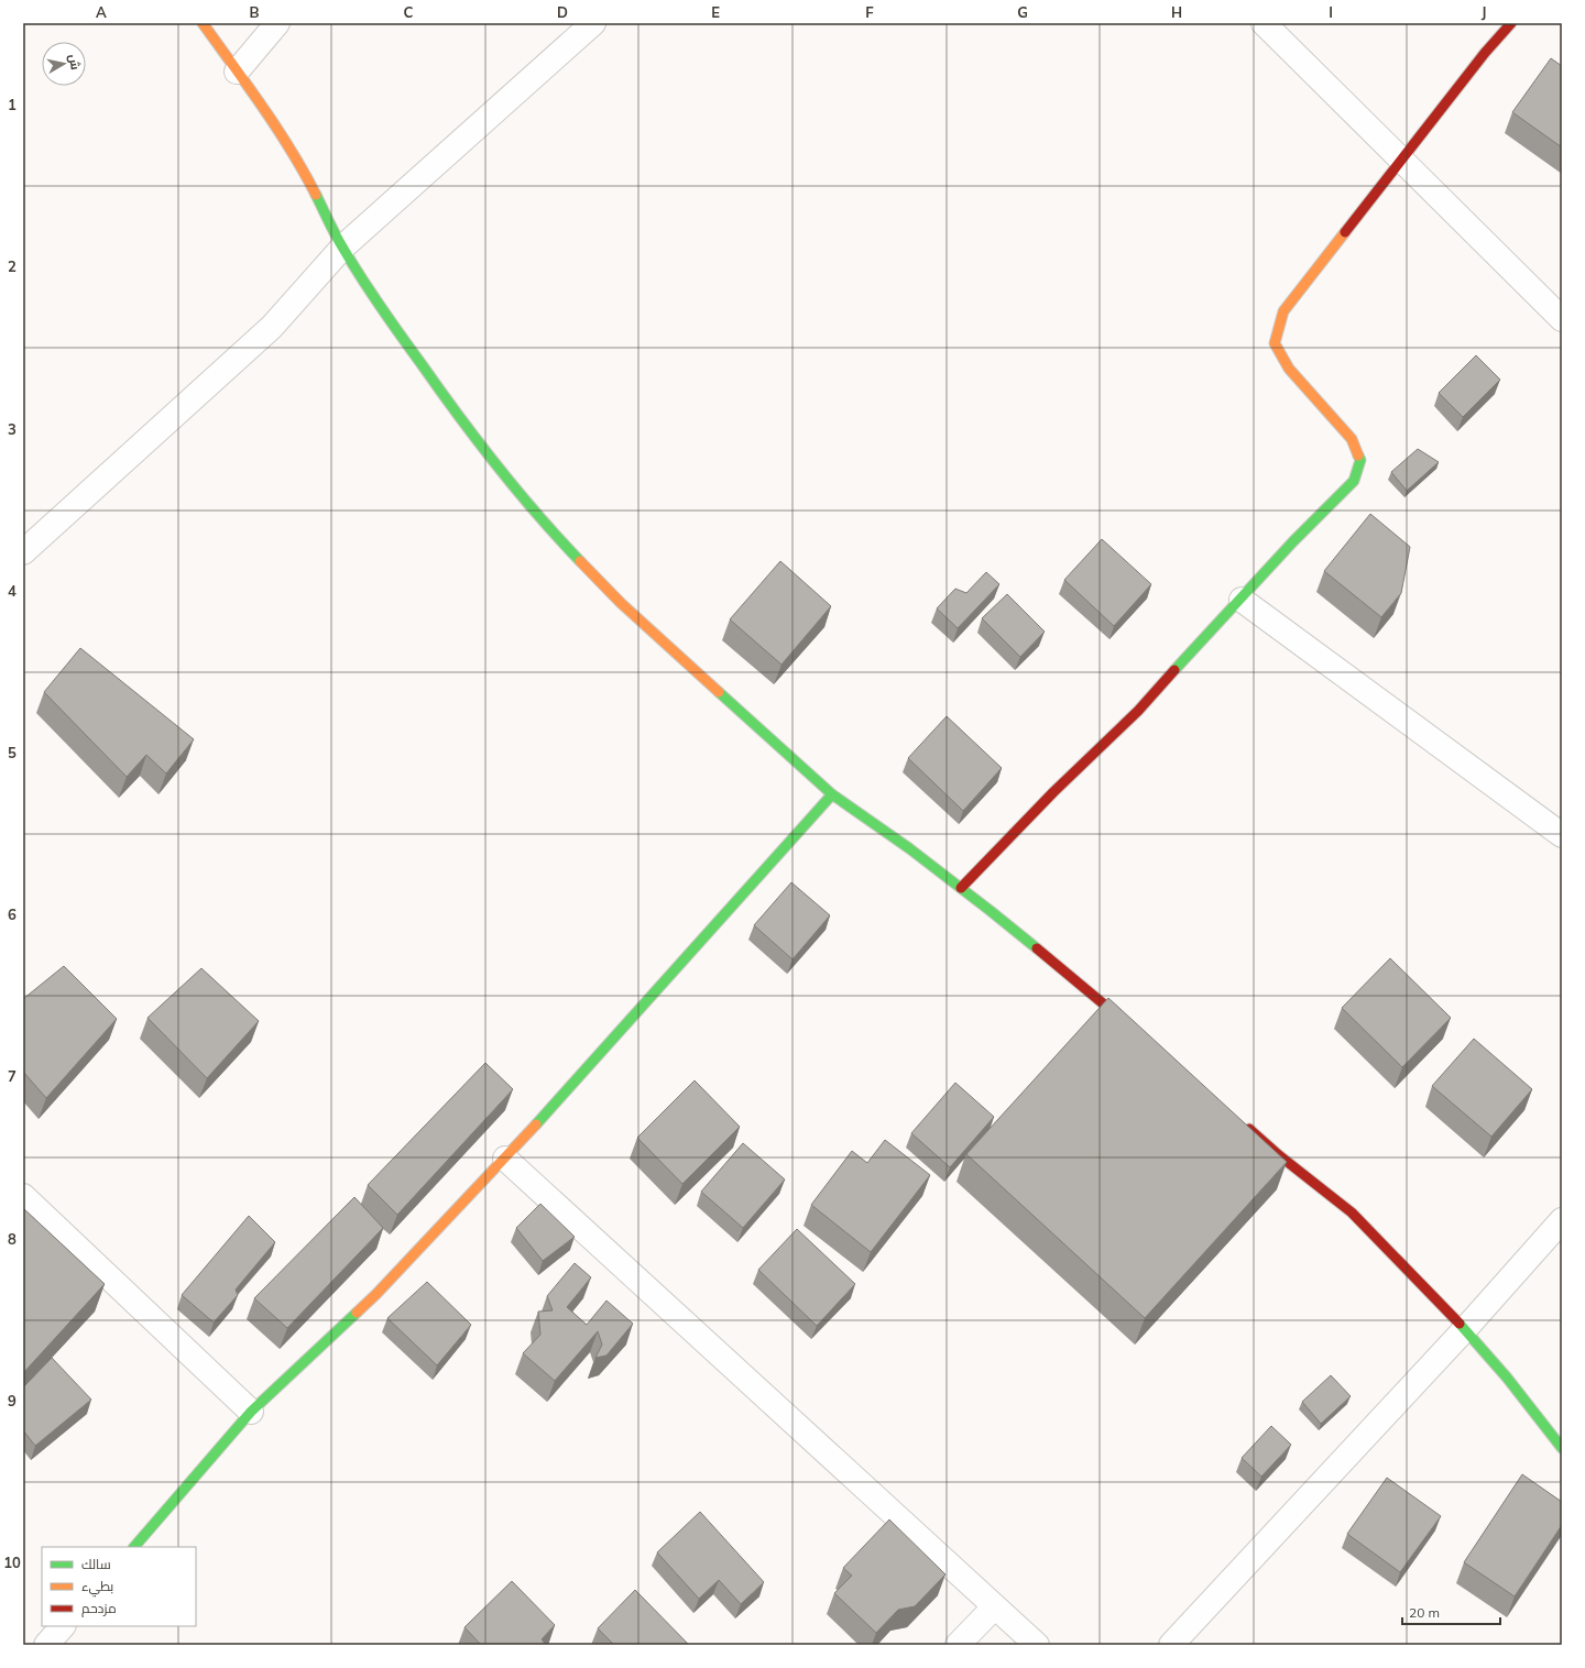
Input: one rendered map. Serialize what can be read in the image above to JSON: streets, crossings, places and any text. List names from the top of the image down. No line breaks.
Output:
{"legend":["سالك","بطيء","مزدحم"],"scale_bar":"20 m","north":"right","grid":{"columns":["A","B","C","D","E","F","G","H","I","J"],"rows":["1","2","3","4","5","6","7","8","9","10"]}}
